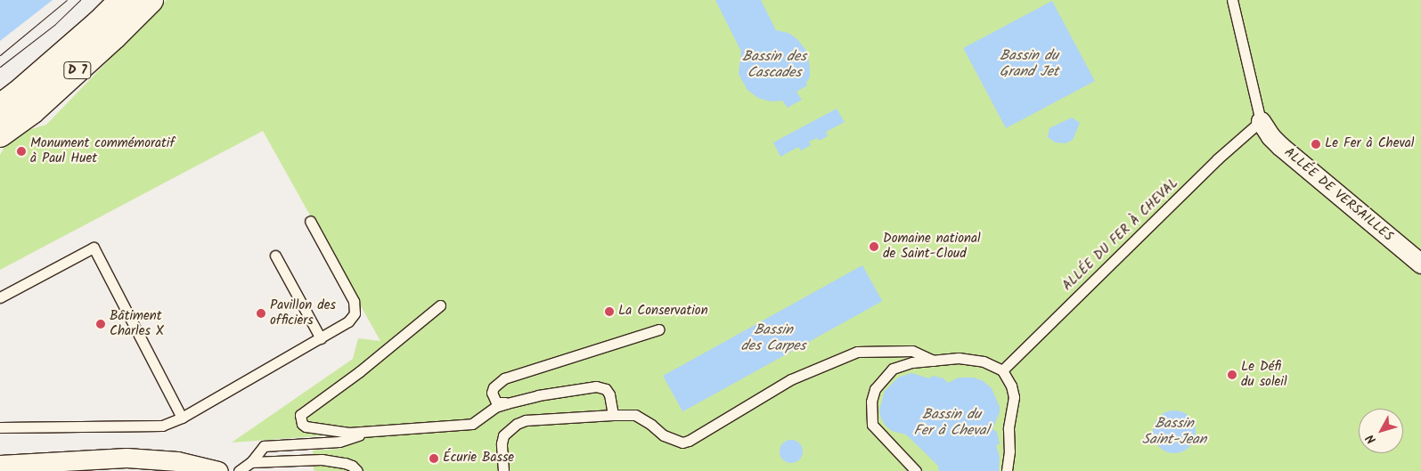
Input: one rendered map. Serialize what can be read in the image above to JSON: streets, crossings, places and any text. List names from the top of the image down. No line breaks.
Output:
{"streets":{"main road":["D 7"],"street":["ALLÉE DE VERSAILLES"],"lane":["ALLÉE DU FER À CHEVAL"]},"crossings":[["ALLÉE DE VERSAILLES","ALLÉE DU FER À CHEVAL"]],"water":["Bassin du Grand Jet","Bassin des Cascades","Bassin des Carpes","Bassin du Fer à Cheval","Bassin Saint-Jean"],"places":["Le Fer à Cheval","Monument commémoratif à Paul Huet","Domaine national de Saint-Cloud","La Conservation","Pavillon des officiers","Bâtiment Charles X","Le Défi du soleil","Écurie Basse"],"north":"bottom left"}
